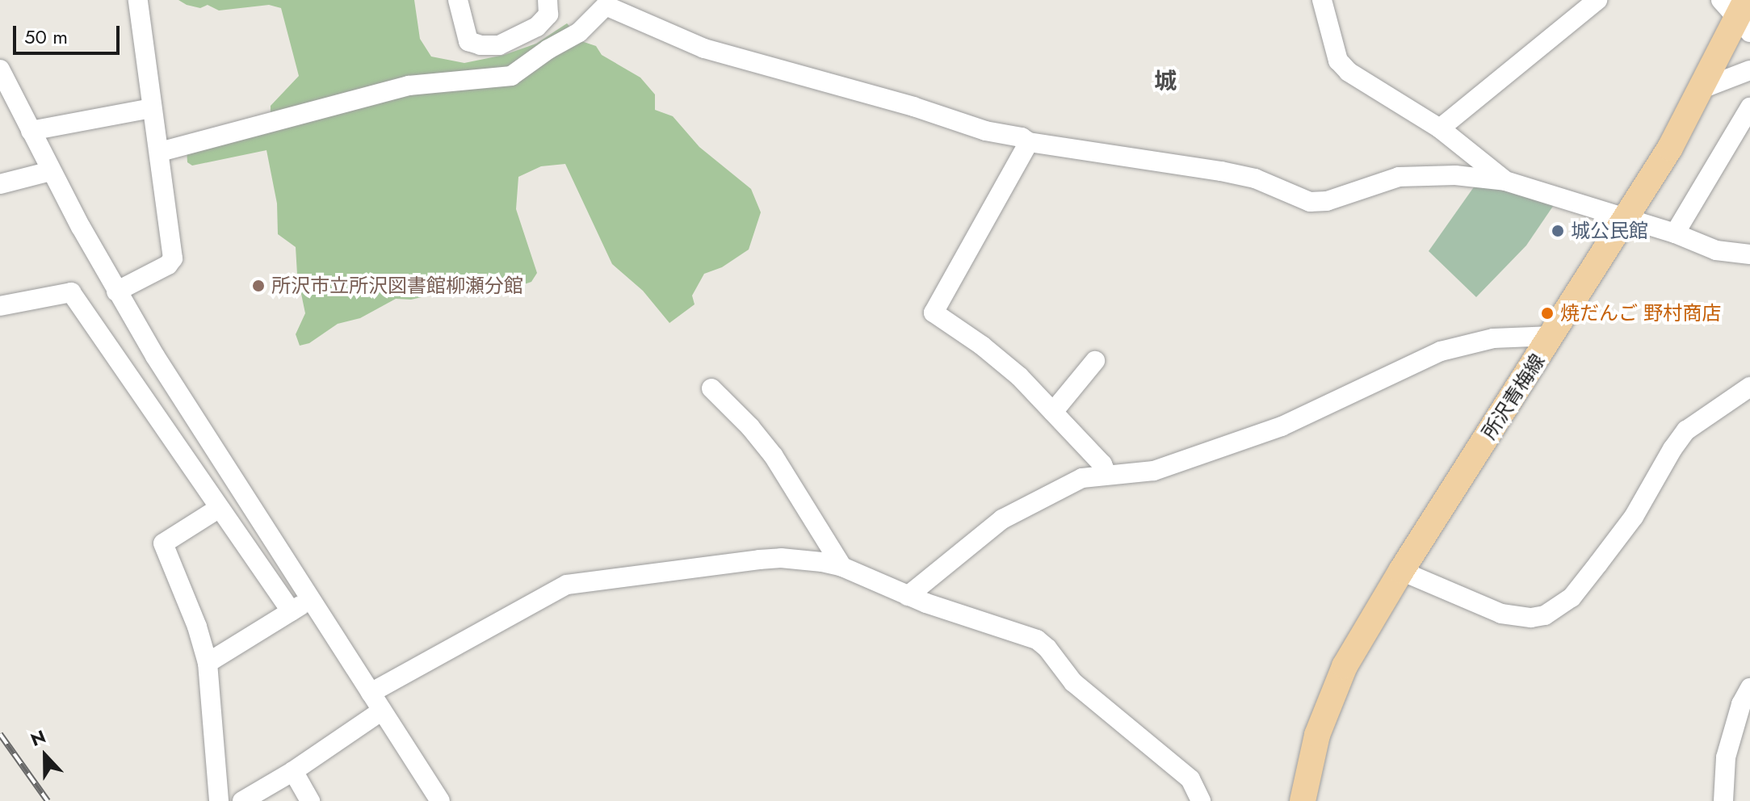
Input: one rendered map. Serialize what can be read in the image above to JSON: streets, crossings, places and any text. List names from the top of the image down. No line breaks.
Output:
{"streets":{"main road":["所沢青梅線"]},"districts":["城"],"places":["城公民館","所沢市立所沢図書館柳瀬分館","焼だんご 野村商店"],"scale_bar":"50 m","north":"top"}
